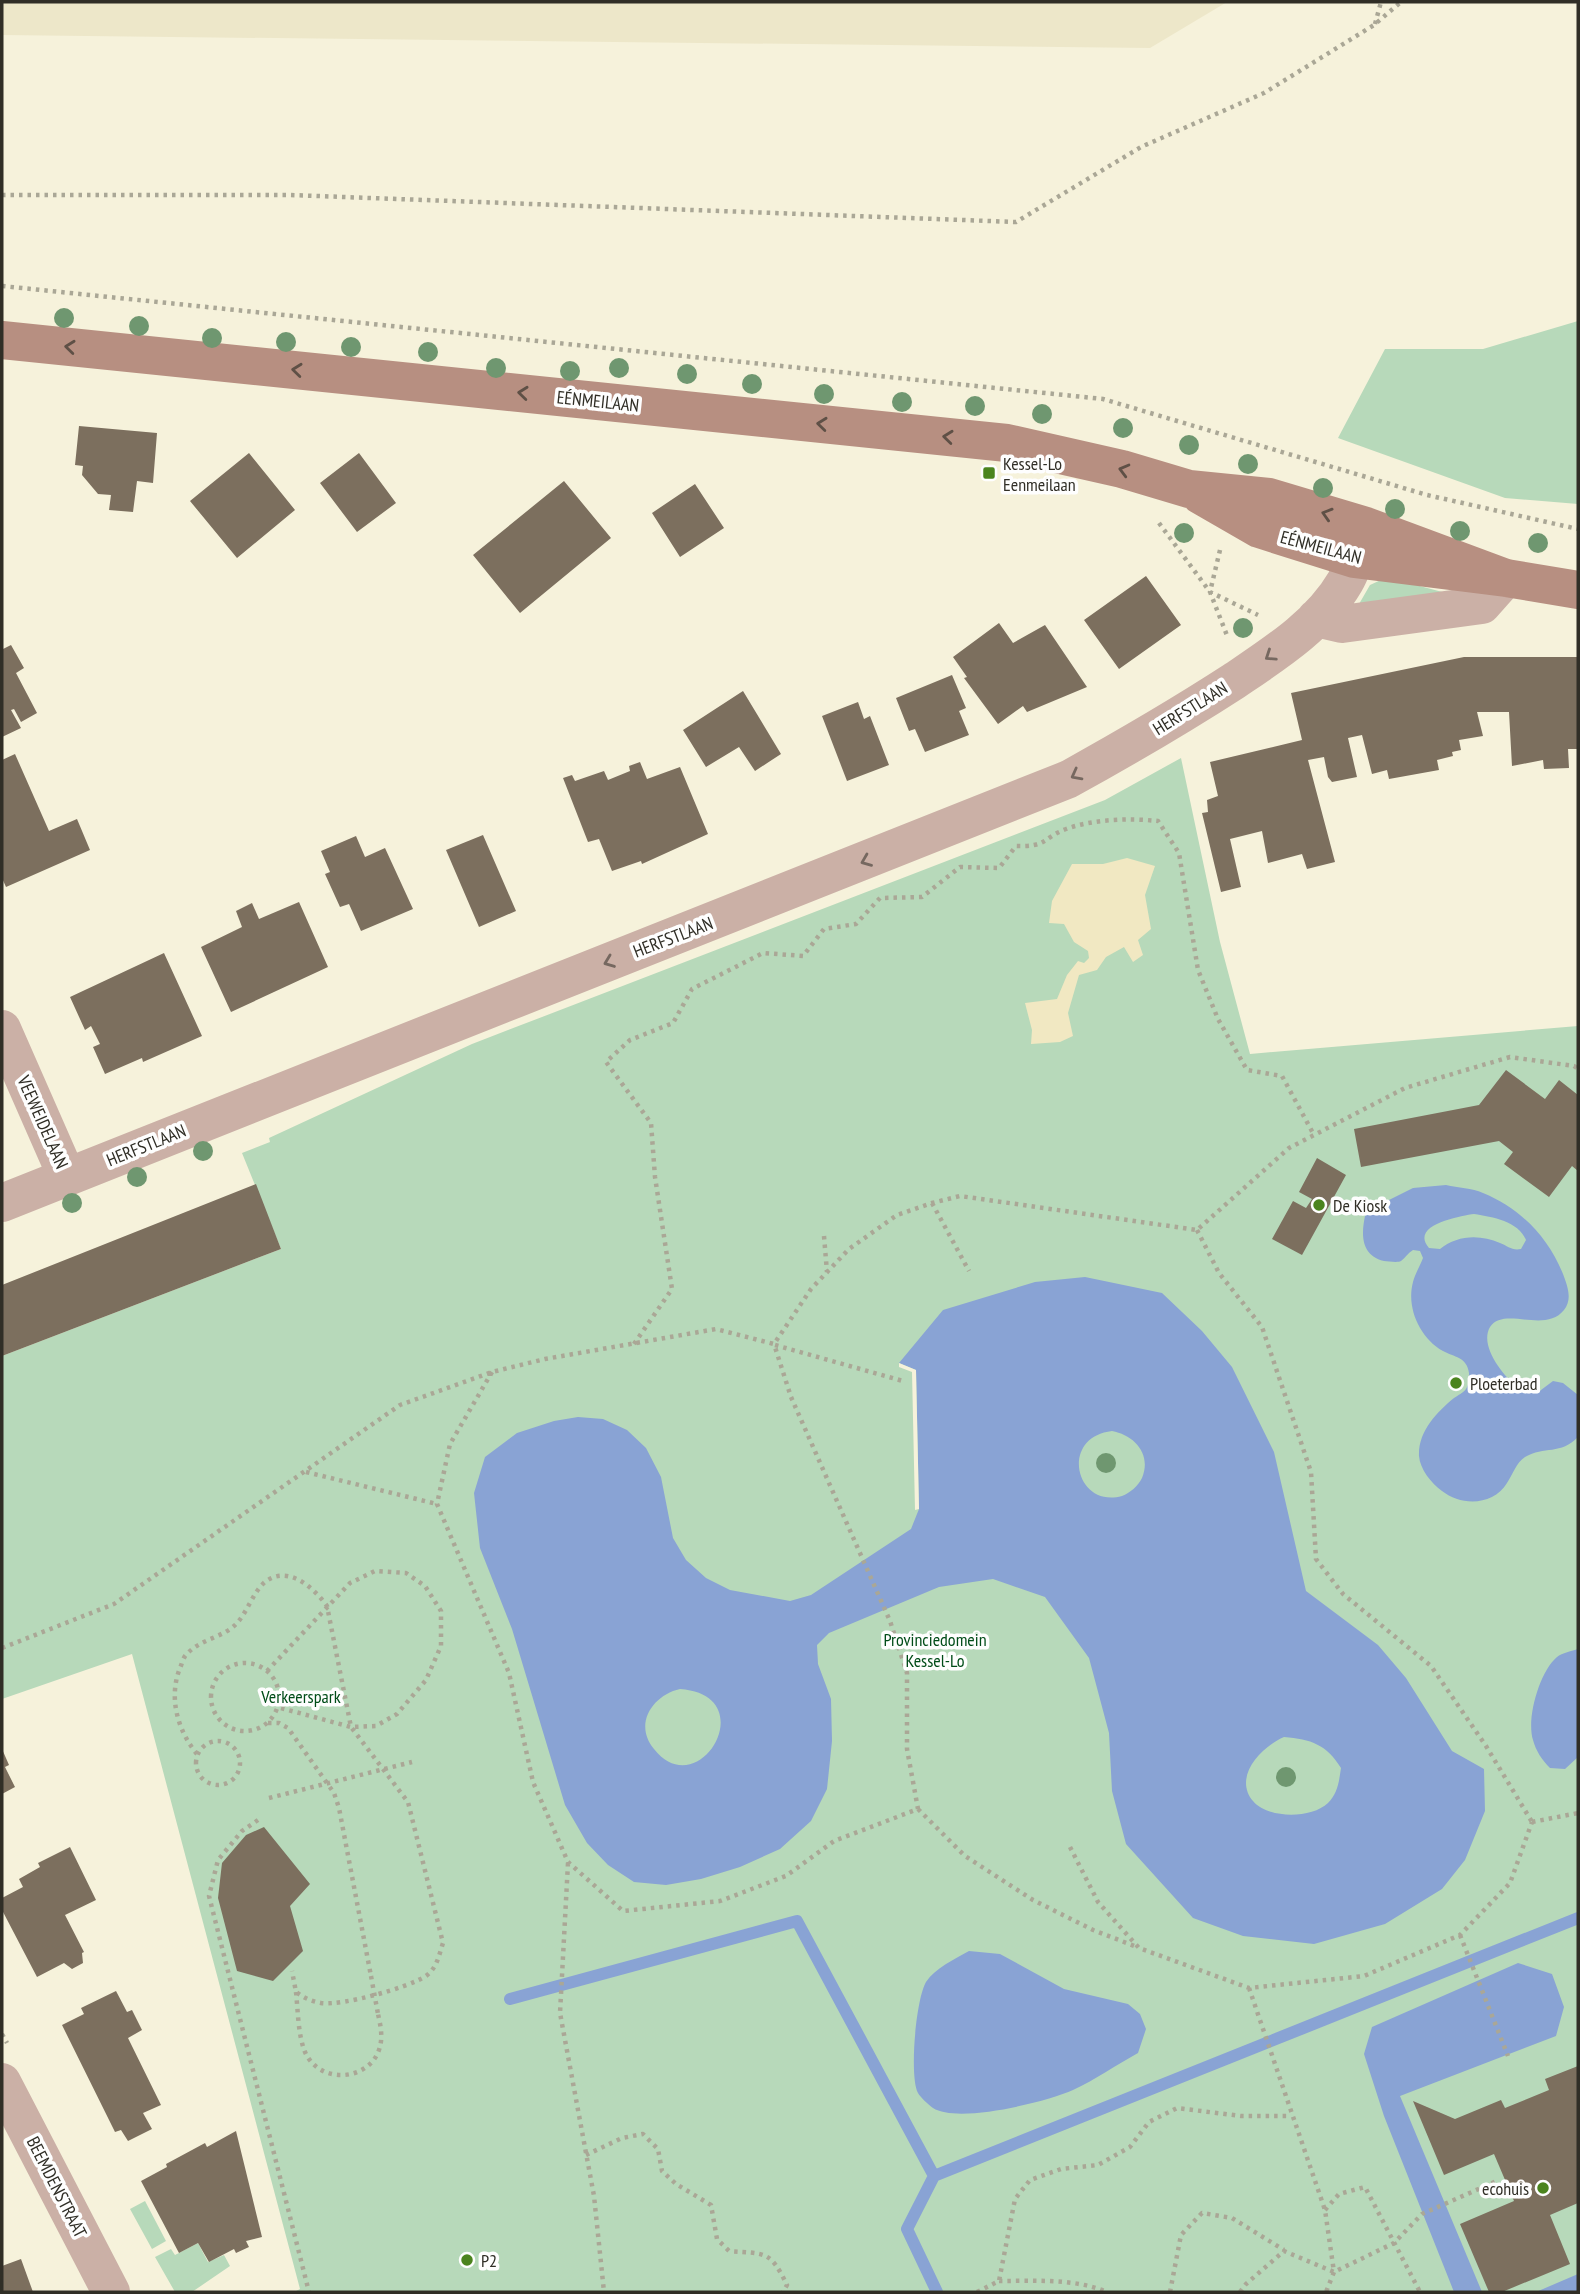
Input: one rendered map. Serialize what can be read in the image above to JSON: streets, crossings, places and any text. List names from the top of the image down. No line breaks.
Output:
{"streets":{"street":["EÉNMEILAAN","HERFSTLAAN","VEEWEIDELAAN","BEEMDENSTRAAT"]},"crossings":[["EÉNMEILAAN","HERFSTLAAN"],["HERFSTLAAN","VEEWEIDELAAN"]],"one_way":["EÉNMEILAAN","HERFSTLAAN"],"parks":["Provinciedomein Kessel-Lo","Verkeerspark"],"places":{"transit":["Kessel-Lo Eenmeilaan"],"other":["De Kiosk","Ploeterbad","ecohuis","P2"]}}
